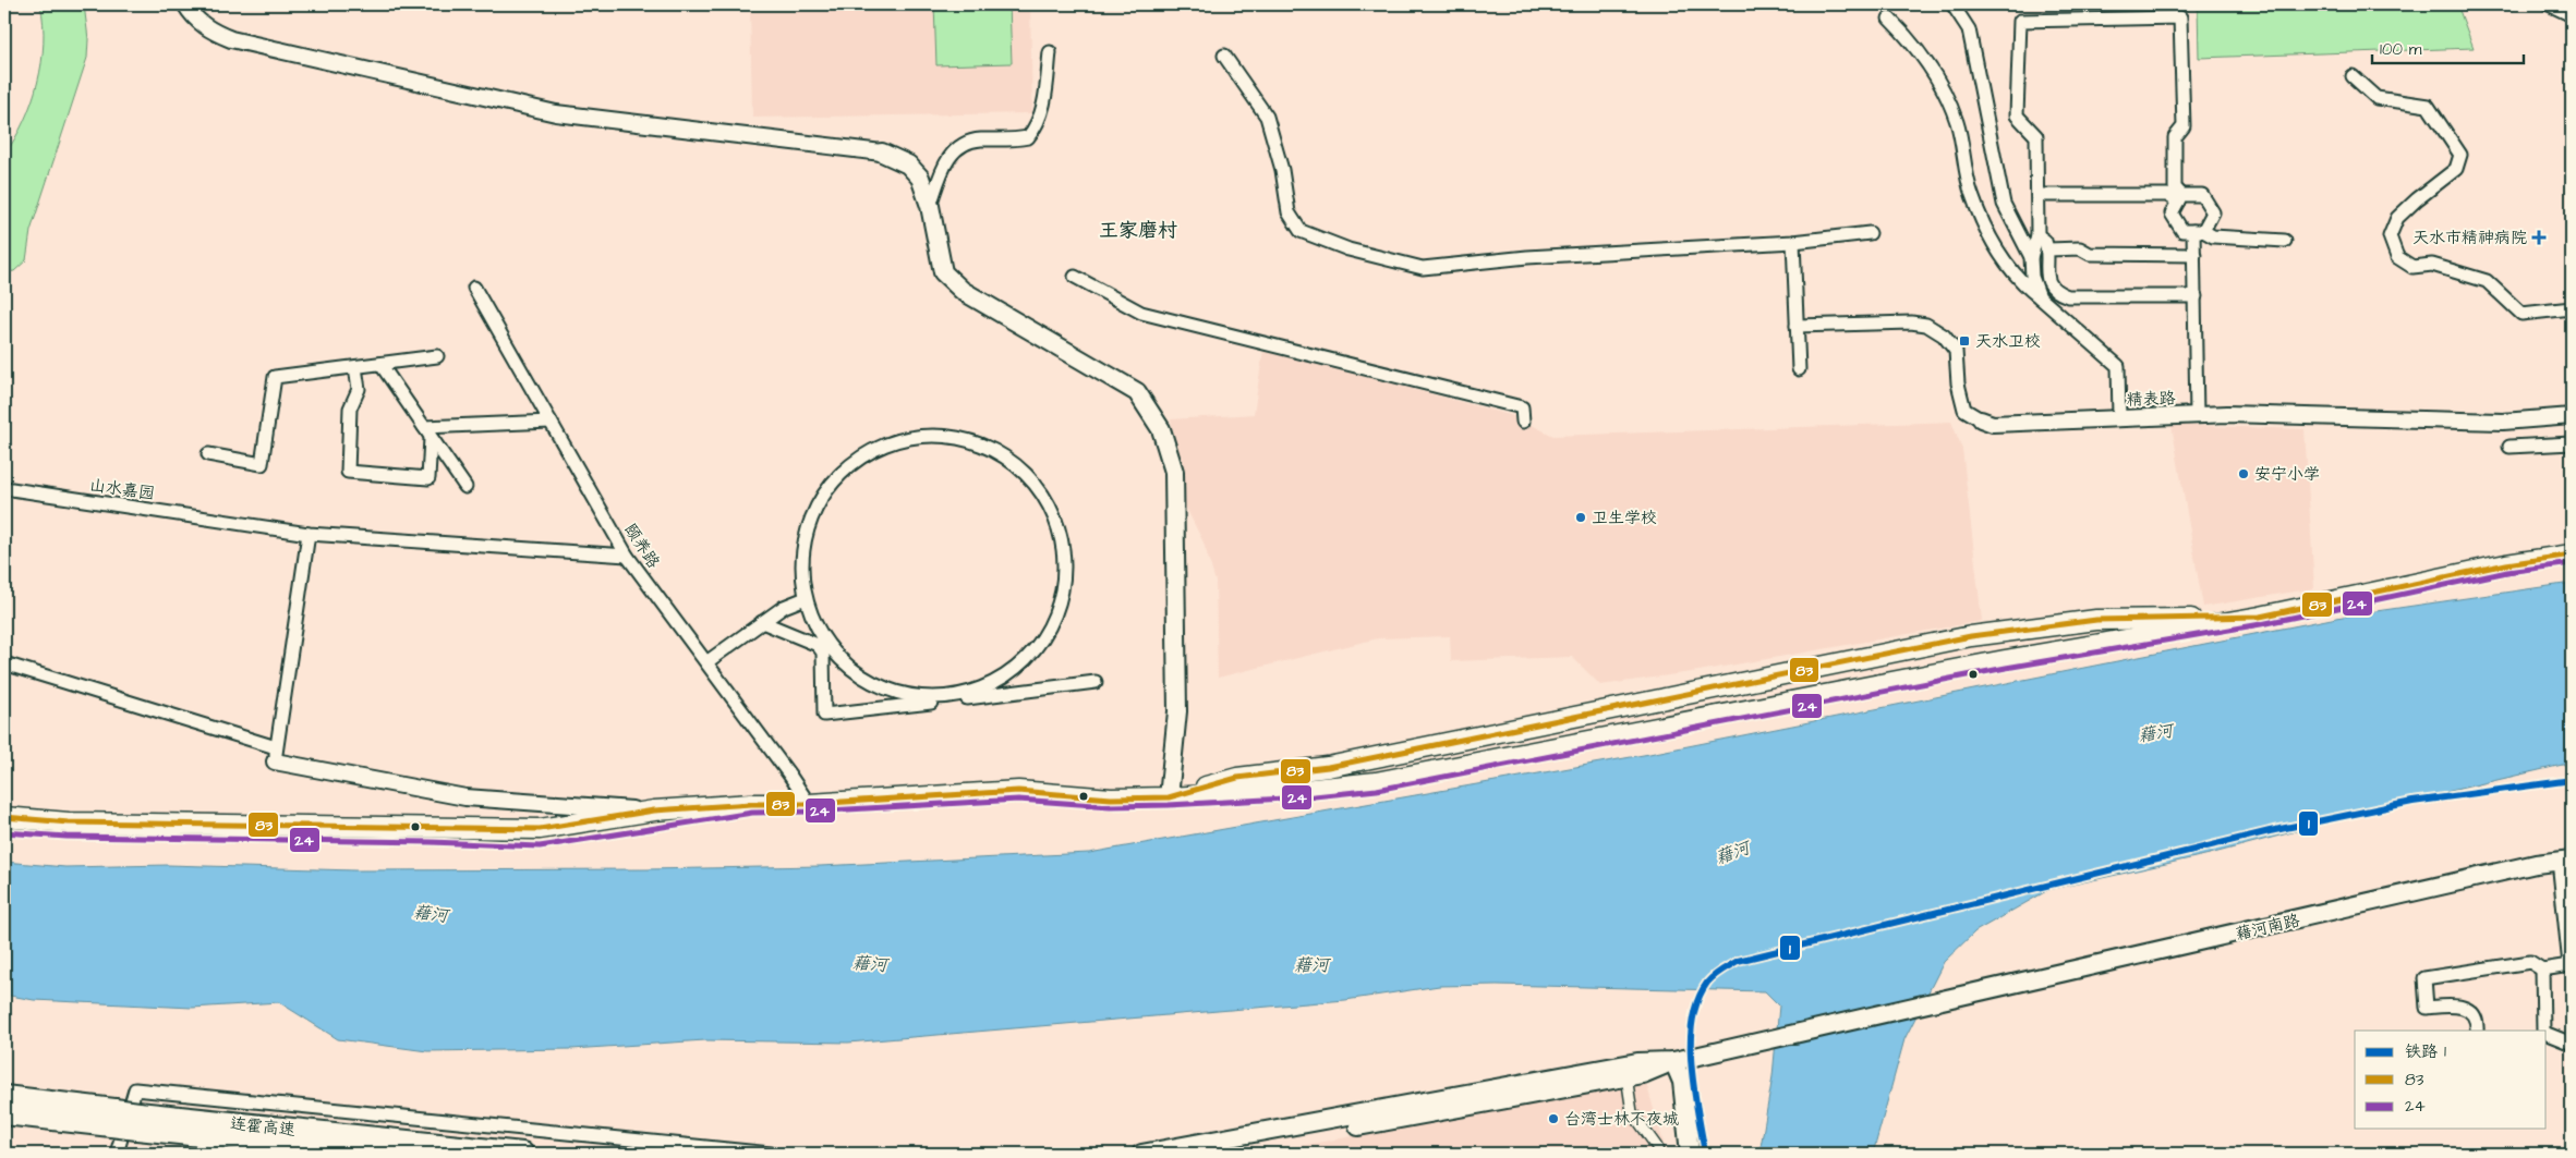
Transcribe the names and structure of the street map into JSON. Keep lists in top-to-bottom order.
{
  "streets": {
    "highway": ["连霍高速"],
    "main road": ["藉河南路"],
    "street": ["精表路", "山水嘉园", "颐养路"]
  },
  "crossings": [
    ["山水嘉园", "颐养路"]
  ],
  "districts": ["王家磨村"],
  "water": ["藉河"],
  "places": {
    "health": ["天水市精神病院"],
    "transit": ["天水卫校"],
    "other": ["安宁小学", "卫生学校", "台湾士林不夜城"]
  },
  "lines": ["transit line 83", "transit line 24", "rail line 1"],
  "legend": ["铁路 1", "83", "24"],
  "scale_bar": "100 m"
}
